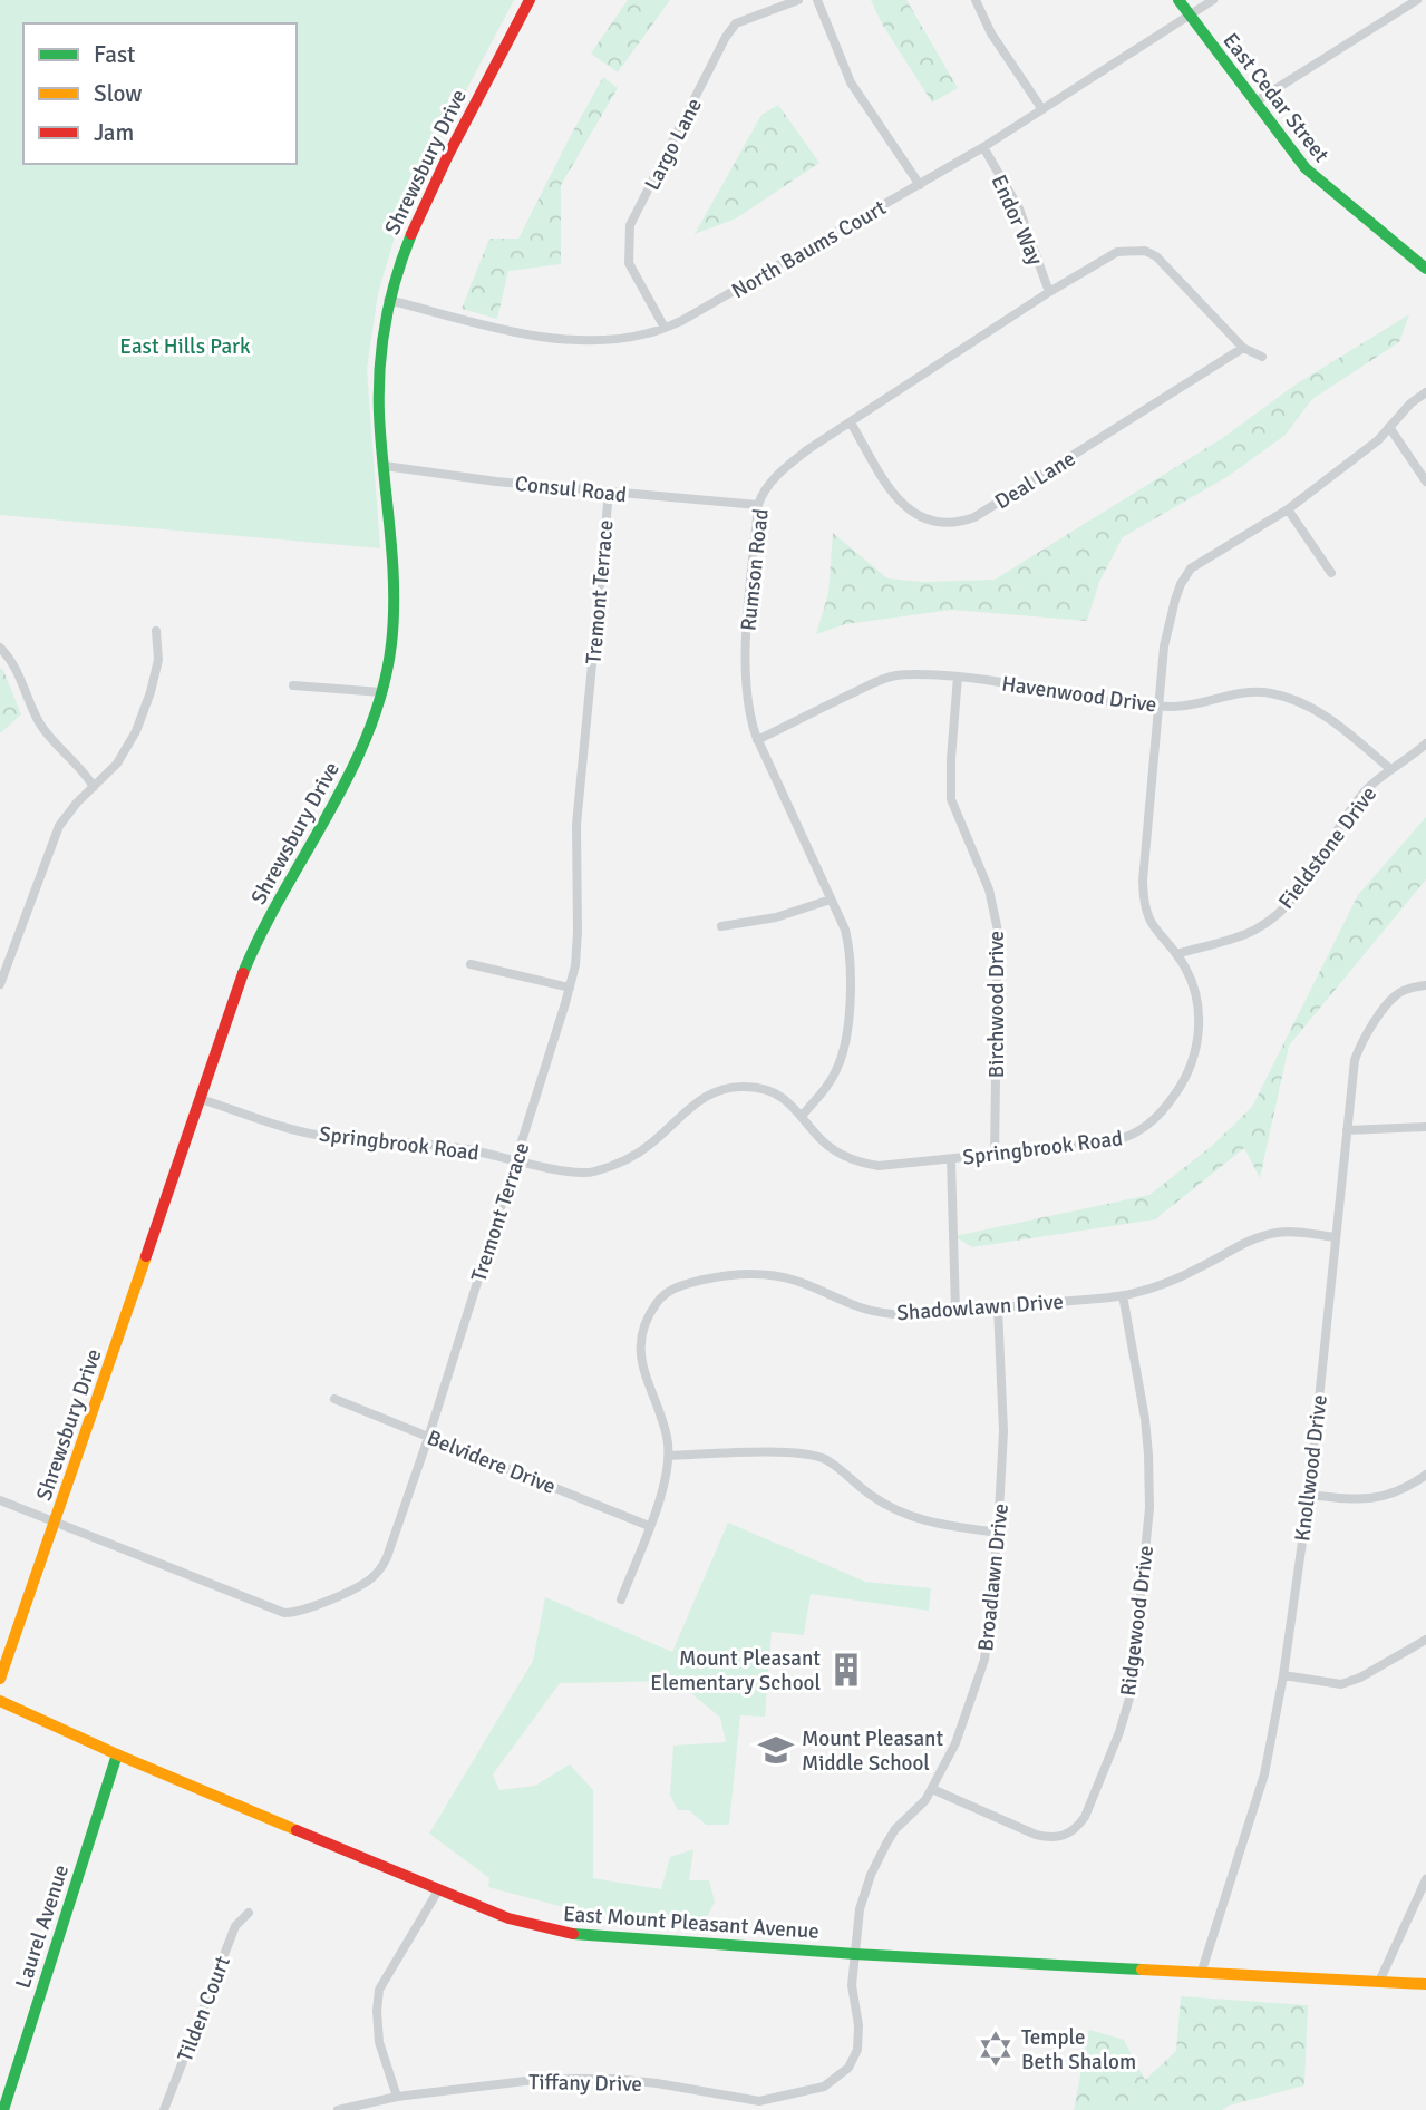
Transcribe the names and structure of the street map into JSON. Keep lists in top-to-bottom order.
{
  "streets": {
    "main road": [
      "East Cedar Street",
      "Shrewsbury Drive",
      "East Mount Pleasant Avenue",
      "Laurel Avenue"
    ],
    "street": [
      "Largo Lane",
      "Endor Way",
      "North Baums Court",
      "Deal Lane",
      "Consul Road",
      "Rumson Road",
      "Tremont Terrace",
      "Havenwood Drive",
      "Fieldstone Drive",
      "Birchwood Drive",
      "Springbrook Road",
      "Shadowlawn Drive",
      "Belvidere Drive",
      "Knollwood Drive",
      "Broadlawn Drive",
      "Ridgewood Drive",
      "Tilden Court",
      "Tiffany Drive"
    ]
  },
  "crossings": [
    ["East Cedar Street", "North Baums Court"],
    ["Largo Lane", "North Baums Court"],
    ["Shrewsbury Drive", "North Baums Court"],
    ["Shrewsbury Drive", "Consul Road"],
    ["Shrewsbury Drive", "Tremont Terrace"],
    ["Shrewsbury Drive", "Springbrook Road"],
    ["Endor Way", "North Baums Court"],
    ["Endor Way", "Rumson Road"],
    ["Deal Lane", "Rumson Road"],
    ["Consul Road", "Rumson Road"],
    ["Consul Road", "Tremont Terrace"],
    ["Rumson Road", "Havenwood Drive"],
    ["Rumson Road", "Springbrook Road"],
    ["Tremont Terrace", "Springbrook Road"],
    ["Tremont Terrace", "Belvidere Drive"],
    ["Havenwood Drive", "Fieldstone Drive"],
    ["Havenwood Drive", "Birchwood Drive"],
    ["Havenwood Drive", "Springbrook Road"],
    ["Fieldstone Drive", "Springbrook Road"],
    ["Birchwood Drive", "Springbrook Road"],
    ["Shadowlawn Drive", "Belvidere Drive"],
    ["Shadowlawn Drive", "Knollwood Drive"],
    ["Shadowlawn Drive", "Broadlawn Drive"],
    ["Shadowlawn Drive", "Ridgewood Drive"],
    ["Knollwood Drive", "East Mount Pleasant Avenue"],
    ["Broadlawn Drive", "Ridgewood Drive"],
    ["Broadlawn Drive", "East Mount Pleasant Avenue"],
    ["Broadlawn Drive", "Tiffany Drive"],
    ["East Mount Pleasant Avenue", "Laurel Avenue"],
    ["East Mount Pleasant Avenue", "Tiffany Drive"]
  ],
  "parks": ["East Hills Park"],
  "places": {
    "building": ["Mount Pleasant Elementary School"],
    "school or university": ["Mount Pleasant Middle School"],
    "synagogue": ["Temple Beth Shalom"]
  },
  "legend": ["Fast", "Slow", "Jam"]
}
